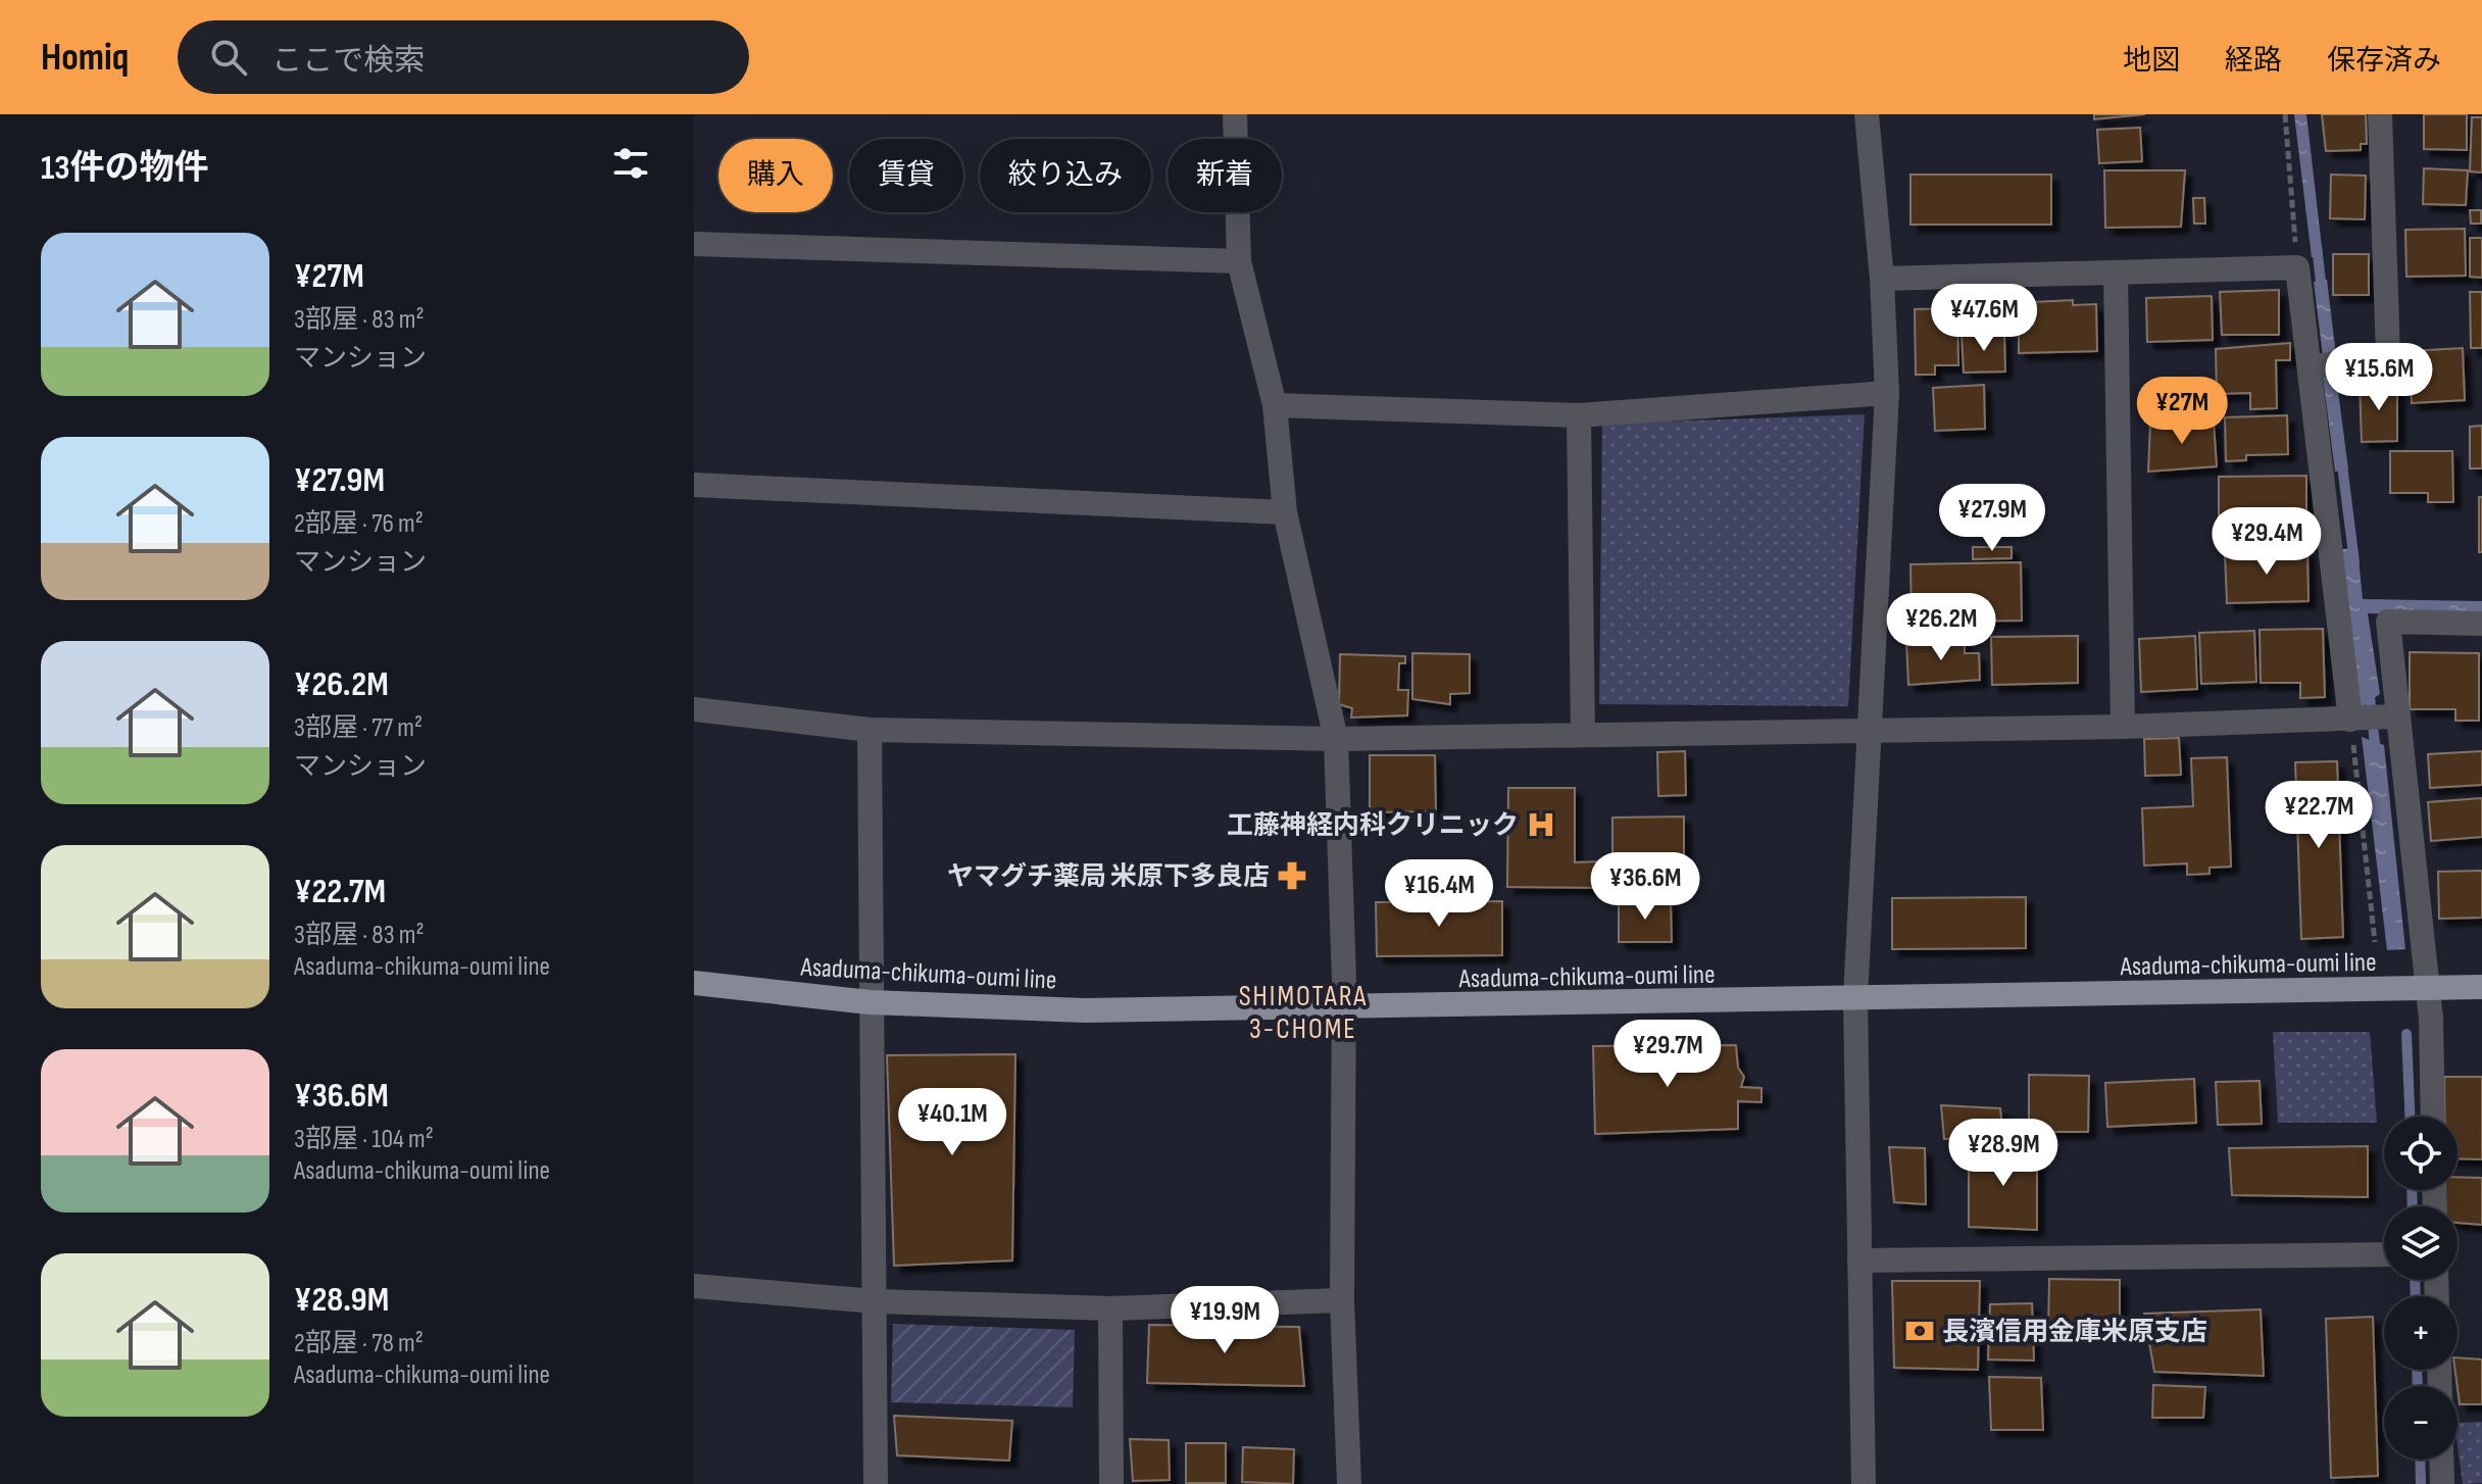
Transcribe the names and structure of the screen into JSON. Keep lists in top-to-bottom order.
{
  "streets": {
    "main road": ["Asaduma-chikuma-oumi line"]
  },
  "districts": ["SHIMOTARA 3-CHOME"],
  "places": {
    "hospital": ["工藤神経内科クリニック"],
    "pharmacy": ["ヤマグチ薬局 米原下多良店"],
    "bank": ["長濱信用金庫米原支店"]
  },
  "page": {
    "header": "Homiq",
    "search": "ここで検索",
    "nav": ["地図", "経路", "保存済み"],
    "heading": "13件の物件",
    "chip": [
      "購入",
      "賃貸",
      "絞り込み",
      "新着"
    ],
    "list": [
      {
        "name": "¥27M",
        "note": "3部屋 · 83 m² · マンション"
      },
      {
        "name": "¥27.9M",
        "note": "2部屋 · 76 m² · マンション"
      },
      {
        "name": "¥26.2M",
        "note": "3部屋 · 77 m² · マンション"
      },
      {
        "name": "¥22.7M",
        "note": "3部屋 · 83 m² · Asaduma-chikuma-oumi line"
      },
      {
        "name": "¥36.6M",
        "note": "3部屋 · 104 m² · Asaduma-chikuma-oumi line"
      },
      {
        "name": "¥28.9M",
        "note": "2部屋 · 78 m² · Asaduma-chikuma-oumi line"
      }
    ],
    "price": [
      "¥47.6M",
      "¥15.6M",
      "¥27M",
      "¥27.9M",
      "¥29.4M",
      "¥26.2M",
      "¥22.7M",
      "¥36.6M",
      "¥16.4M",
      "¥29.7M",
      "¥40.1M",
      "¥28.9M",
      "¥19.9M"
    ],
    "map_buttons": ["+", "−"]
  }
}
